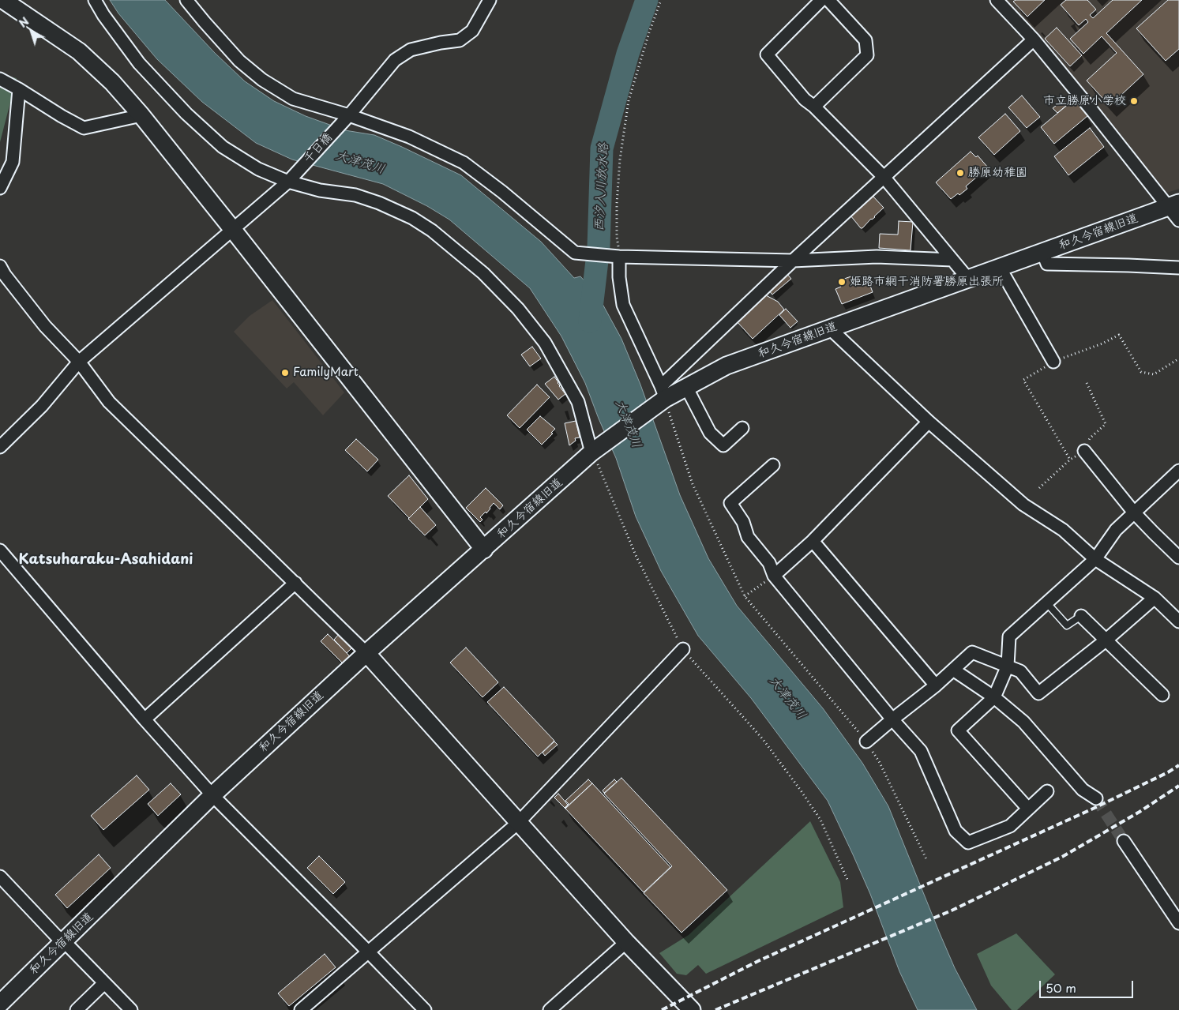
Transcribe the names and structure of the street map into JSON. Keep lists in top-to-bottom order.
{
  "streets": {
    "street": ["千日橋", "和久今宿線旧道"]
  },
  "districts": ["Katsuharaku-Asahidani"],
  "water": ["大津茂川", "西汐入川放水路"],
  "places": [
    "市立勝原小学校",
    "勝原幼稚園",
    "姫路市網干消防署勝原出張所",
    "FamilyMart"
  ],
  "scale_bar": "50 m",
  "north": "top left"
}
